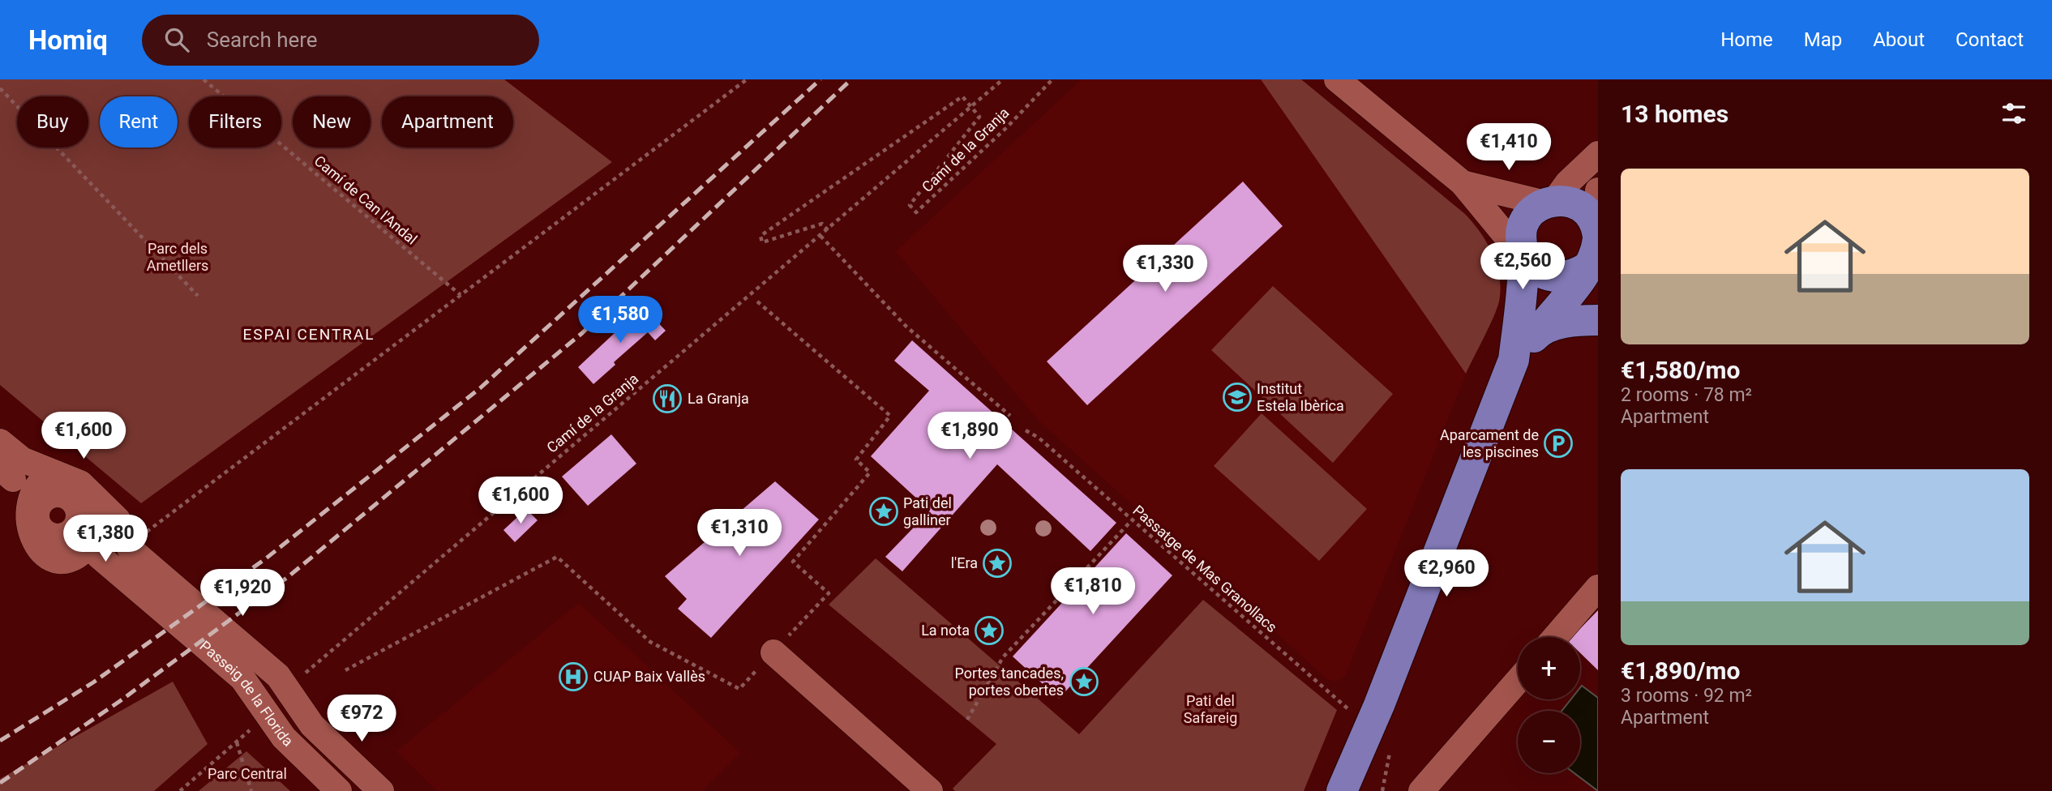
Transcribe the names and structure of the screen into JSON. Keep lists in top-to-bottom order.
{
  "streets": {
    "street": ["Passeig de la Florida"],
    "path": ["Camí de la Granja", "Camí de Can l'Andal", "Passatge de Mas Granollacs"]
  },
  "districts": ["ESPAI CENTRAL"],
  "parks": ["Parc dels Ametllers", "Pati del Safareig", "Parc Central"],
  "places": {
    "school or university": ["Institut Estela Ibèrica"],
    "restaurant": ["La Granja"],
    "parking": ["Aparcament de les piscines"],
    "place": [
      "Pati del galliner",
      "l'Era",
      "La nota",
      "Portes tancades, portes obertes"
    ],
    "hospital": ["CUAP Baix Vallès"]
  },
  "page": {
    "header": "Homiq",
    "search": "Search here",
    "nav": [
      "Home",
      "Map",
      "About",
      "Contact"
    ],
    "heading": "13 homes",
    "chip": [
      "Buy",
      "Rent",
      "Filters",
      "New",
      "Apartment"
    ],
    "price": [
      "€1,410",
      "€2,560",
      "€1,330",
      "€1,580",
      "€1,600",
      "€1,890",
      "€1,600",
      "€1,310",
      "€1,380",
      "€2,960",
      "€1,810",
      "€1,920",
      "€972"
    ],
    "list": [
      {
        "name": "€1,580/mo",
        "note": "2 rooms · 78 m² · Apartment"
      },
      {
        "name": "€1,890/mo",
        "note": "3 rooms · 92 m² · Apartment"
      }
    ],
    "map_buttons": ["+", "−"]
  }
}
